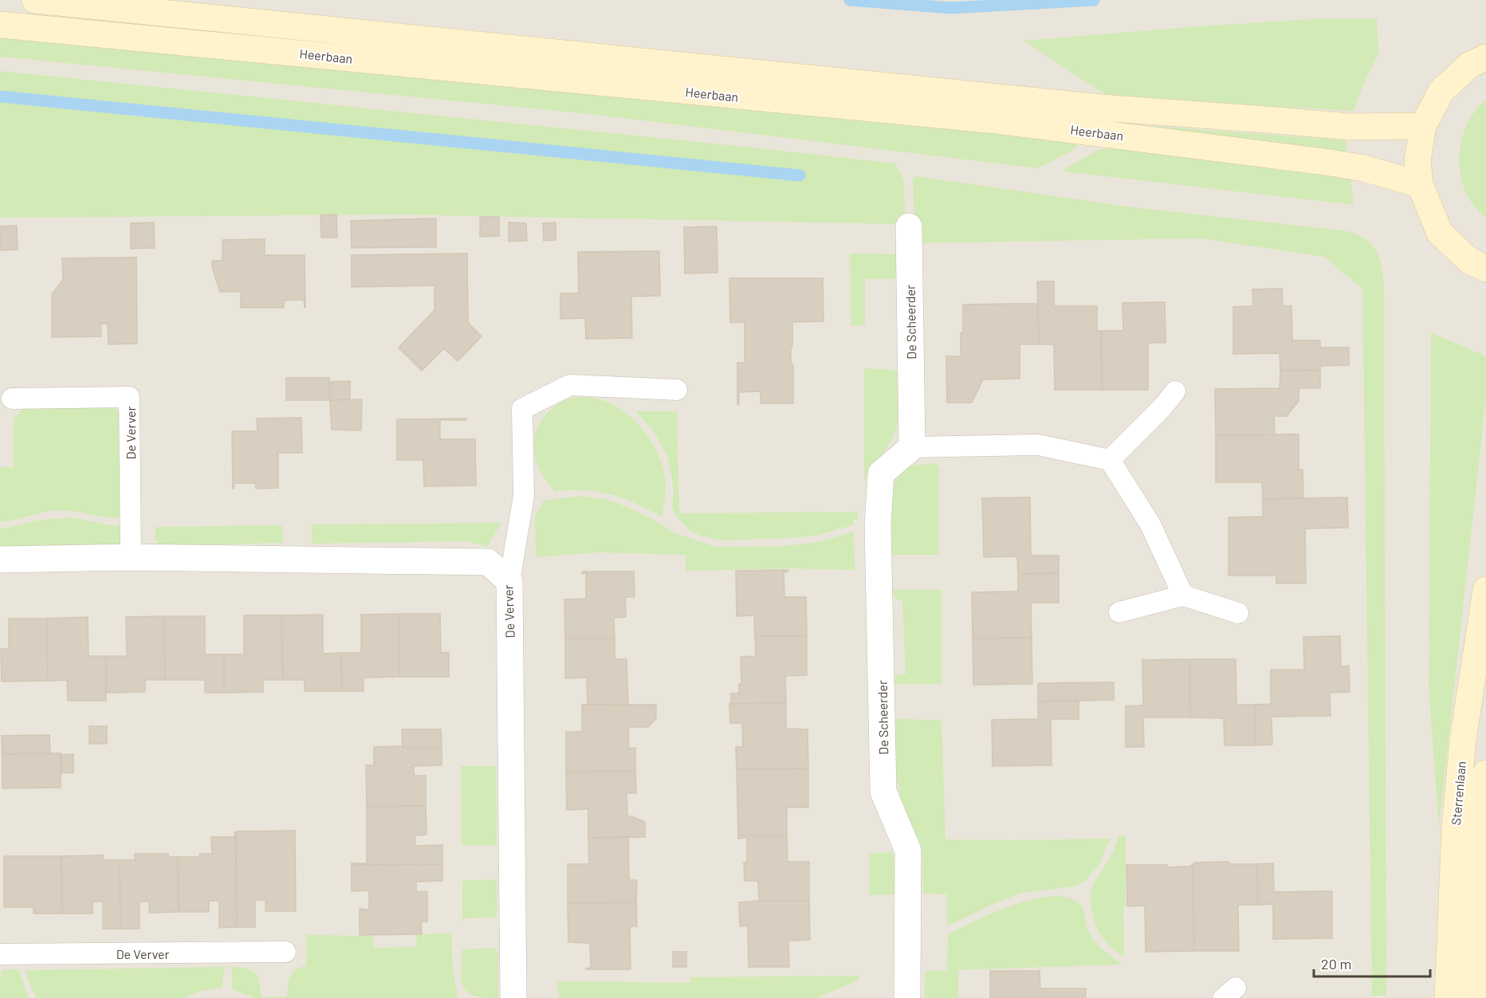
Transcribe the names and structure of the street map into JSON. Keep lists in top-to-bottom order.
{
  "streets": {
    "main road": ["Heerbaan", "Sterrenlaan"],
    "street": ["De Scheerder", "De Verver"]
  },
  "scale_bar": "20 m"
}
